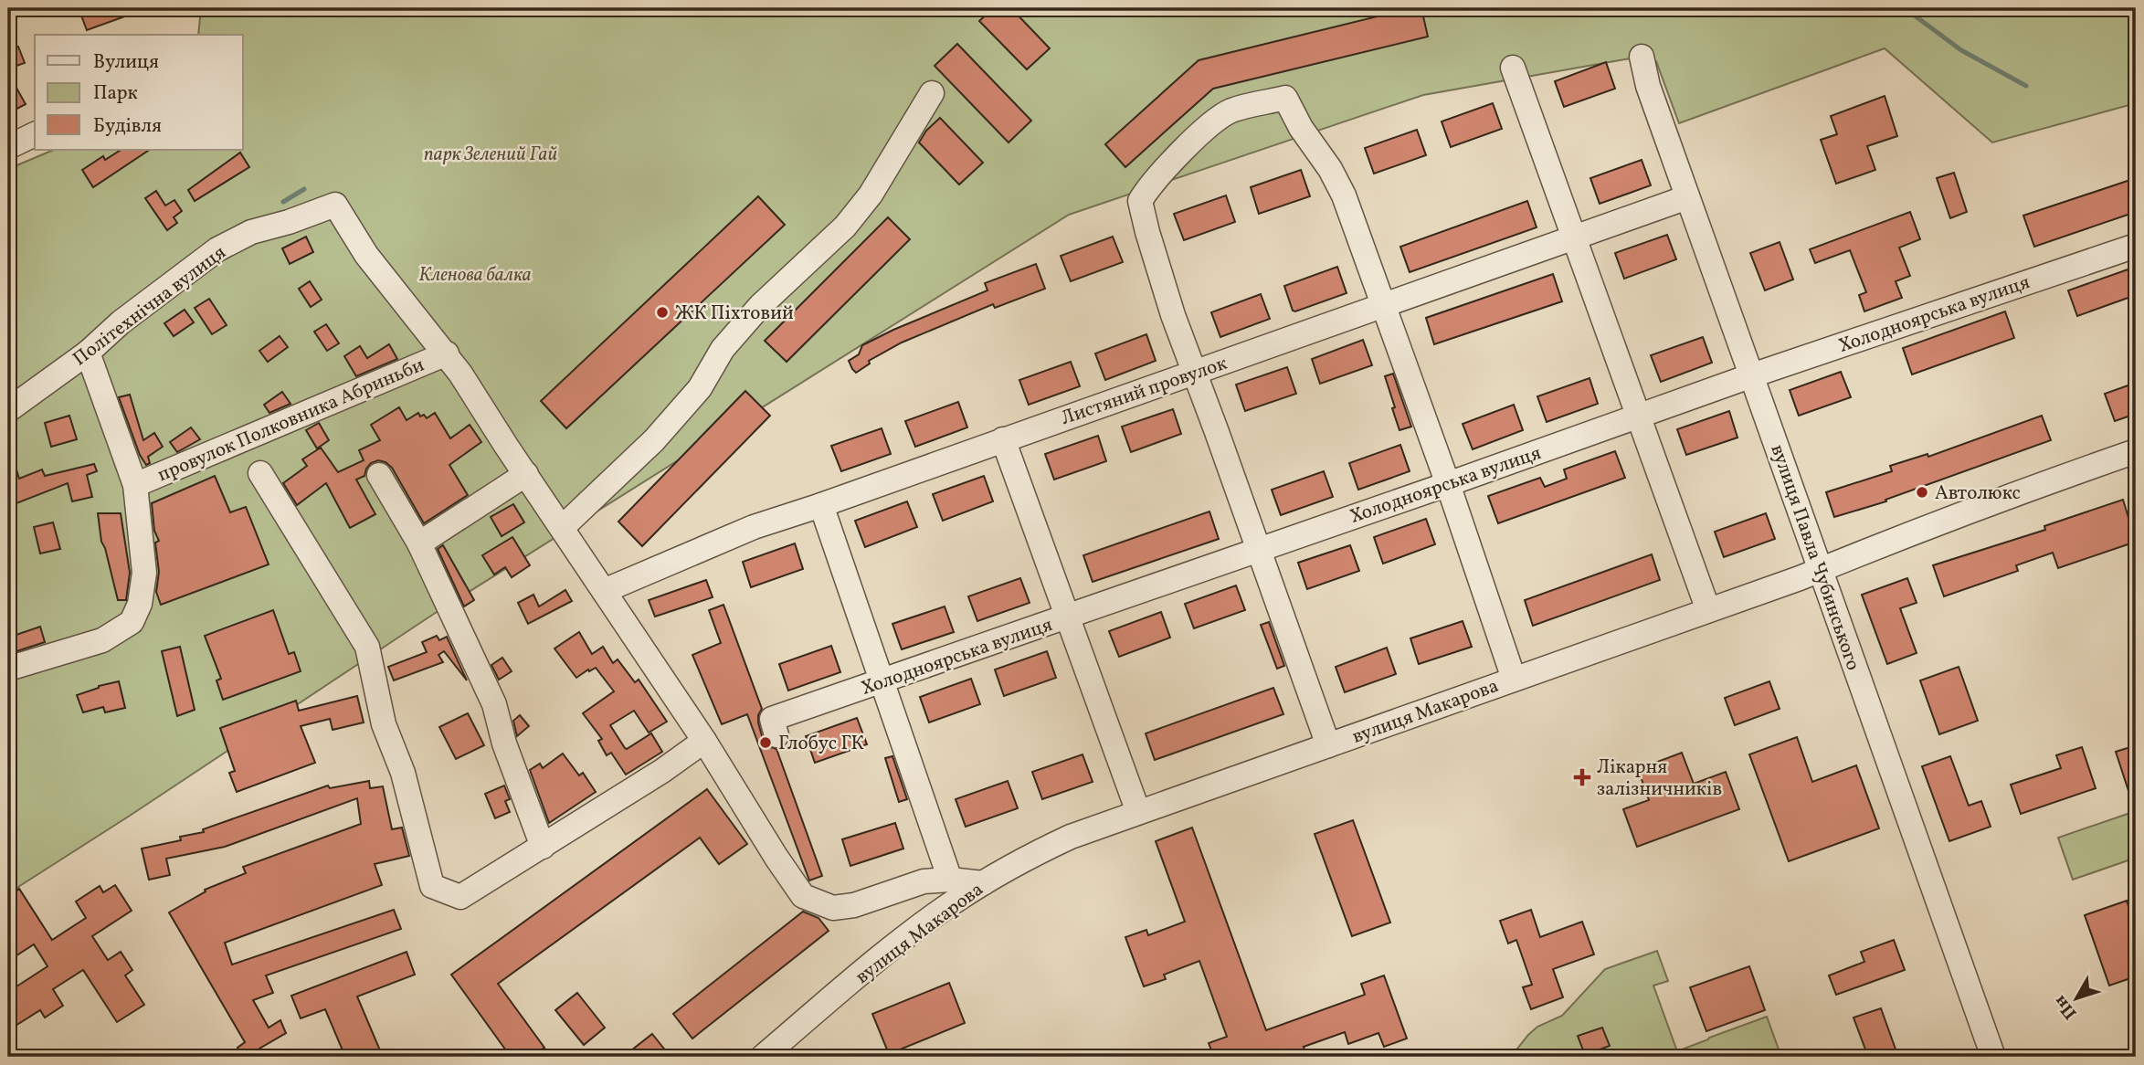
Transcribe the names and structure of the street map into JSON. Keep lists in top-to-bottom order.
{
  "streets": {
    "street": [
      "Політехнічна вулиця",
      "Холодноярська вулиця",
      "Листяний провулок",
      "провулок Полковника Абриньби",
      "вулиця Павла Чубинського",
      "вулиця Макарова"
    ]
  },
  "crossings": [
    ["Політехнічна вулиця", "провулок Полковника Абриньби"],
    ["Холодноярська вулиця", "вулиця Павла Чубинського"],
    ["Листяний провулок", "провулок Полковника Абриньби"],
    ["Листяний провулок", "вулиця Павла Чубинського"],
    ["провулок Полковника Абриньби", "вулиця Макарова"],
    ["вулиця Павла Чубинського", "вулиця Макарова"]
  ],
  "parks": ["парк Зелений Гай", "Кленова балка"],
  "places": {
    "other": ["ЖК Піхтовий", "Автолюкс", "Глобус ГК"],
    "health": ["Лікарня залізничників"]
  },
  "legend": ["Вулиця", "Парк", "Будівля"],
  "north": "bottom left"
}
